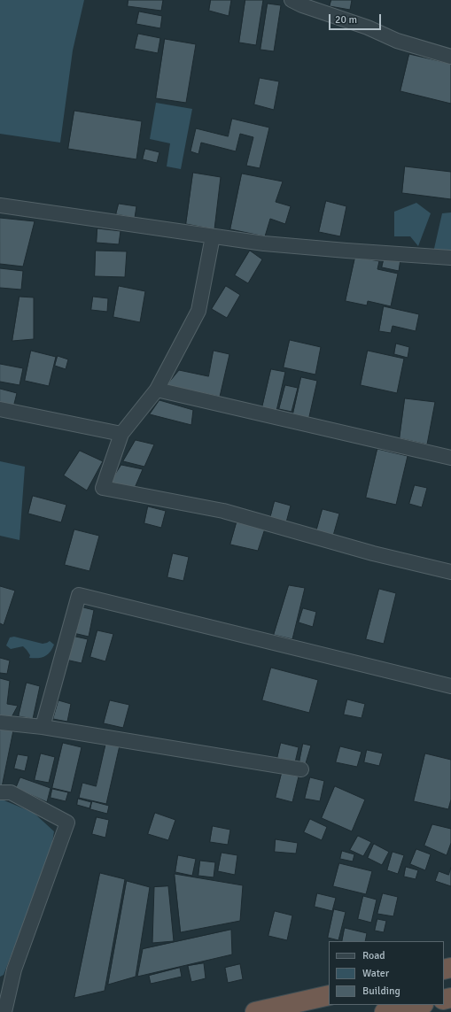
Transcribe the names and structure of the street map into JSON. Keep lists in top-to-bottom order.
{
  "legend": ["Road", "Water", "Building"],
  "scale_bar": "20 m"
}
